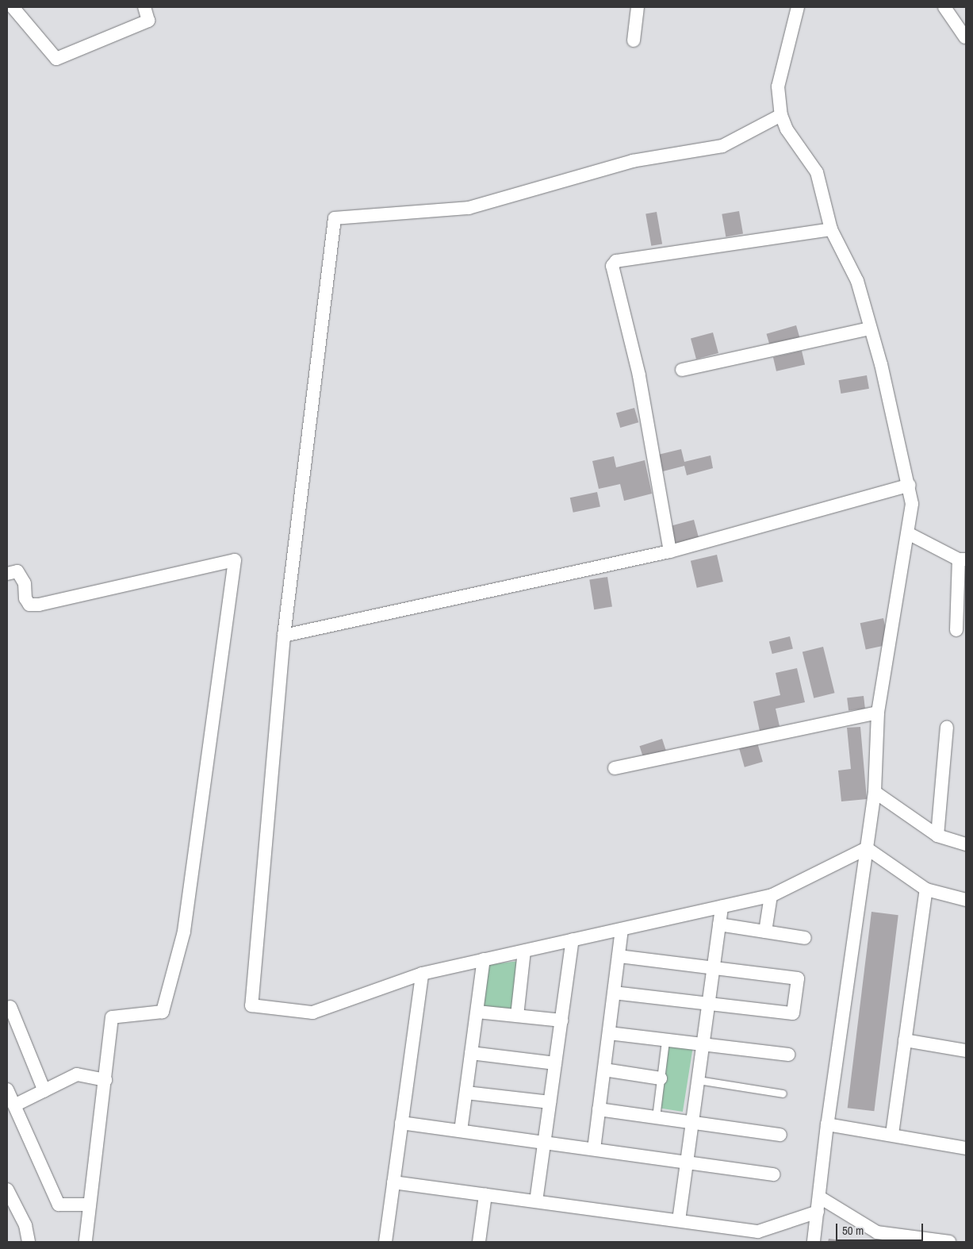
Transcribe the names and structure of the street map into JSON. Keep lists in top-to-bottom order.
{
  "scale_bar": "50 m"
}
